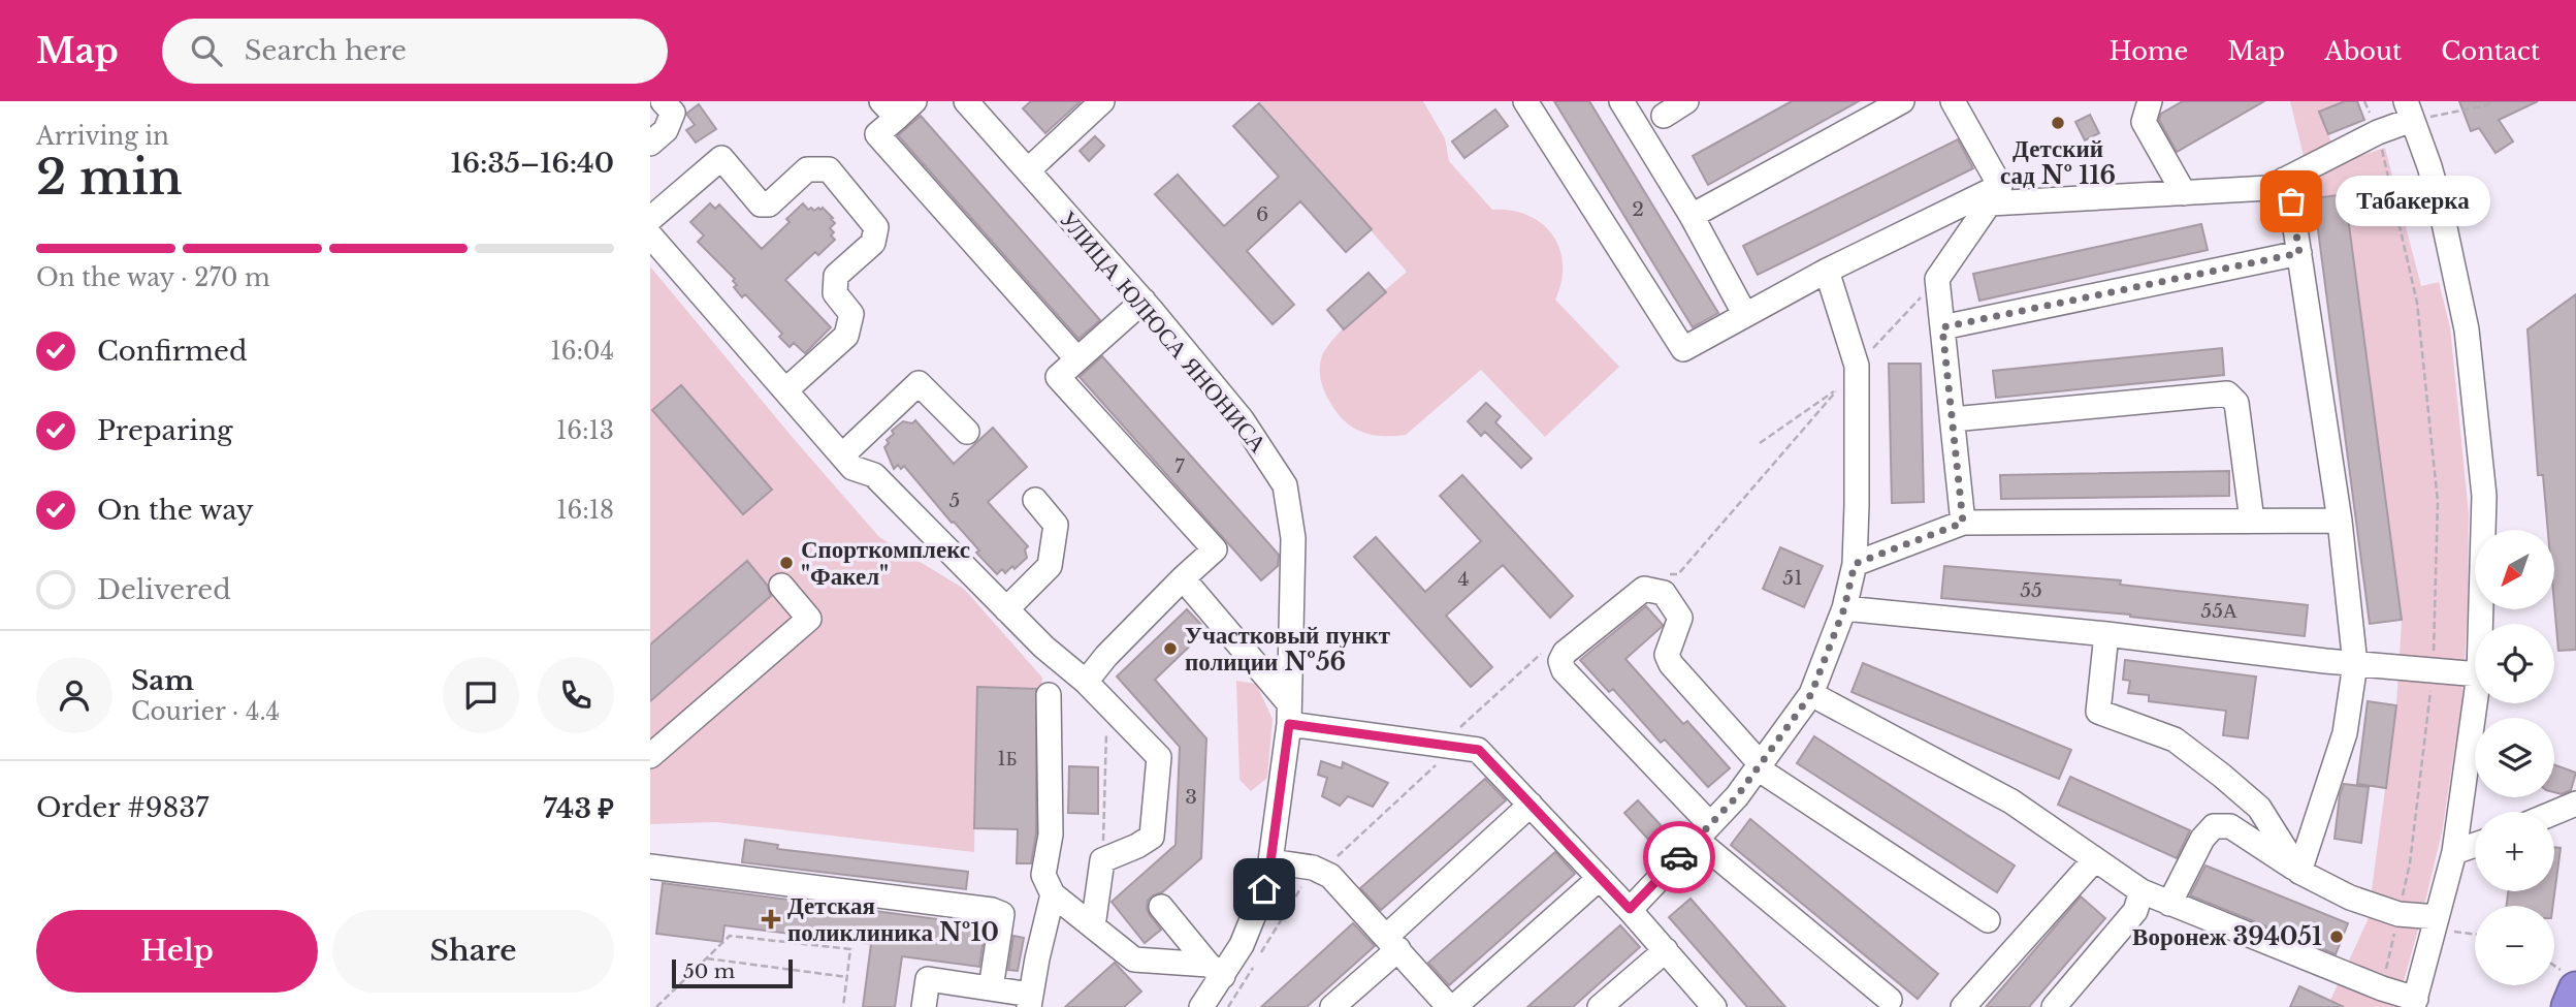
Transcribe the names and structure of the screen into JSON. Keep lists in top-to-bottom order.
{
  "streets": {
    "street": ["УЛИЦА ЮЛЮСА ЯНОНИСА"]
  },
  "places": {
    "other": [
      "Детский сад № 116",
      "Табакерка",
      "Спорткомплекс \"Факел\"",
      "Участковый пункт полиции №56",
      "Воронеж 394051"
    ],
    "health": ["Детская поликлиника №10"]
  },
  "house_numbers": [
    "2",
    "6",
    "7",
    "5",
    "51",
    "4",
    "55",
    "55А",
    "1Б",
    "3"
  ],
  "scale_bar": "50 m",
  "north": "bottom left",
  "page": {
    "header": "Map",
    "search": "Search here",
    "nav": [
      "Home",
      "Map",
      "About",
      "Contact"
    ],
    "heading": ["2 min", "Arriving in", "16:35–16:40"],
    "panel": [
      "Sam",
      "Courier · 4.4",
      "Order #9837",
      "743 ₽"
    ],
    "bubble": "Табакерка",
    "bar": "On the way · 270 m",
    "list": [
      ["Confirmed", "16:04"],
      ["Preparing", "16:13"],
      ["On the way", "16:18"],
      "Delivered"
    ],
    "map_buttons": ["+", "−"],
    "buttons": ["Help", "Share"],
    "scale": "50 m"
  }
}
